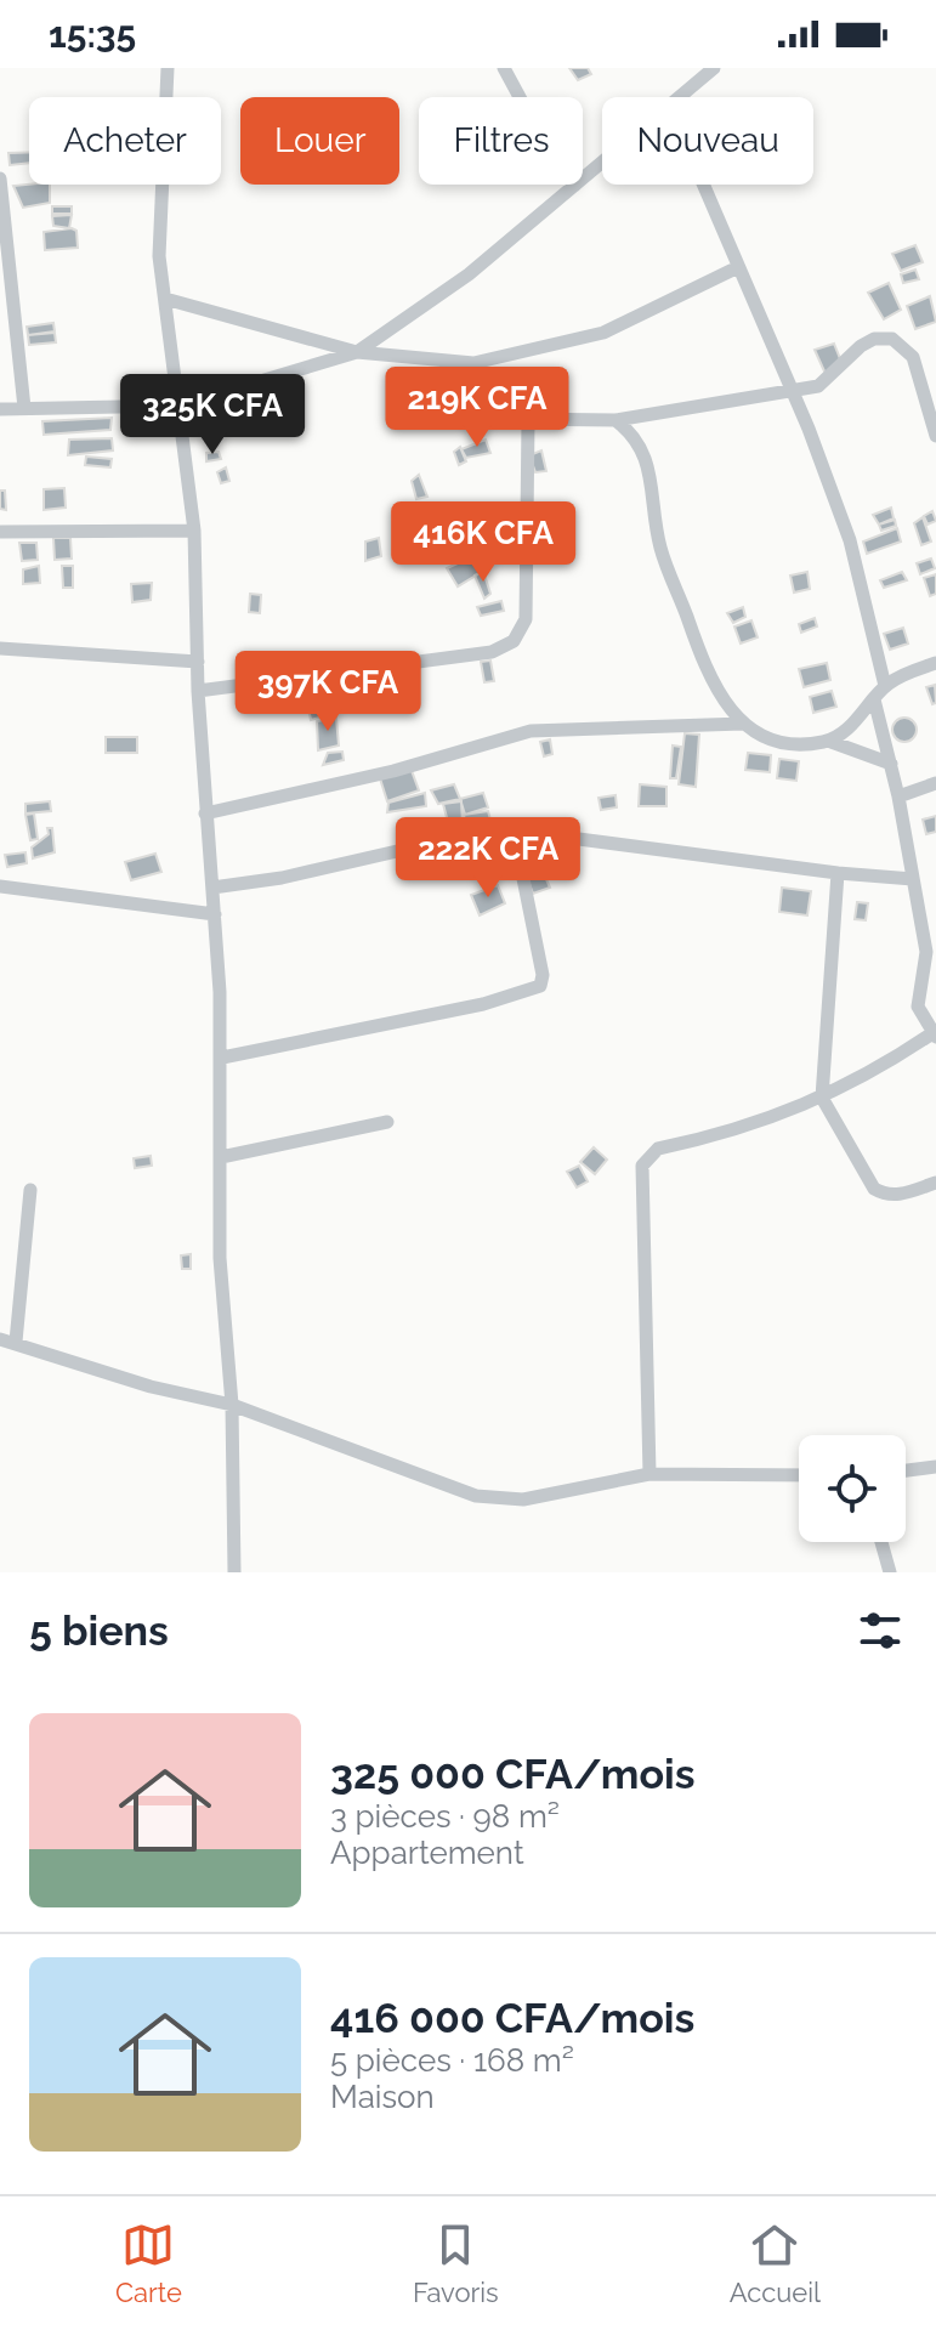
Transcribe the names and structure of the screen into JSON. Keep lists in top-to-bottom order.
{
  "page": {
    "status": "15:35",
    "chip": [
      "Acheter",
      "Louer",
      "Filtres",
      "Nouveau"
    ],
    "price": [
      "219K CFA",
      "325K CFA",
      "416K CFA",
      "397K CFA",
      "222K CFA"
    ],
    "heading": "5 biens",
    "list": [
      {
        "name": "325 000 CFA/mois",
        "note": "3 pièces · 98 m² · Appartement"
      },
      {
        "name": "416 000 CFA/mois",
        "note": "5 pièces · 168 m² · Maison"
      }
    ],
    "tabs": ["Carte", "Favoris", "Accueil"]
  }
}
